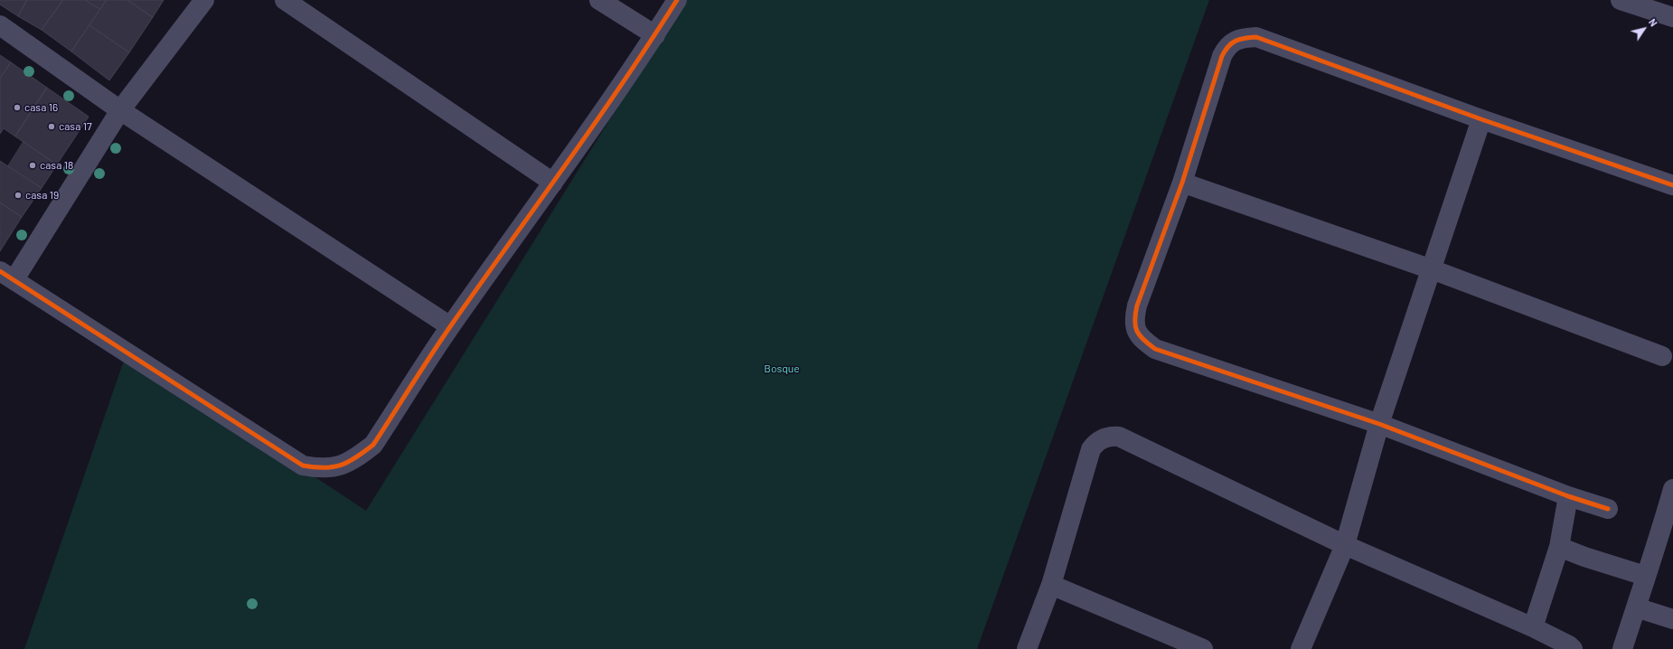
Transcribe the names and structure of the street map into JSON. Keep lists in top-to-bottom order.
{
  "parks": ["Bosque"],
  "places": [
    "casa 16",
    "casa 17",
    "casa 18",
    "casa 19"
  ],
  "north": "top right"
}
